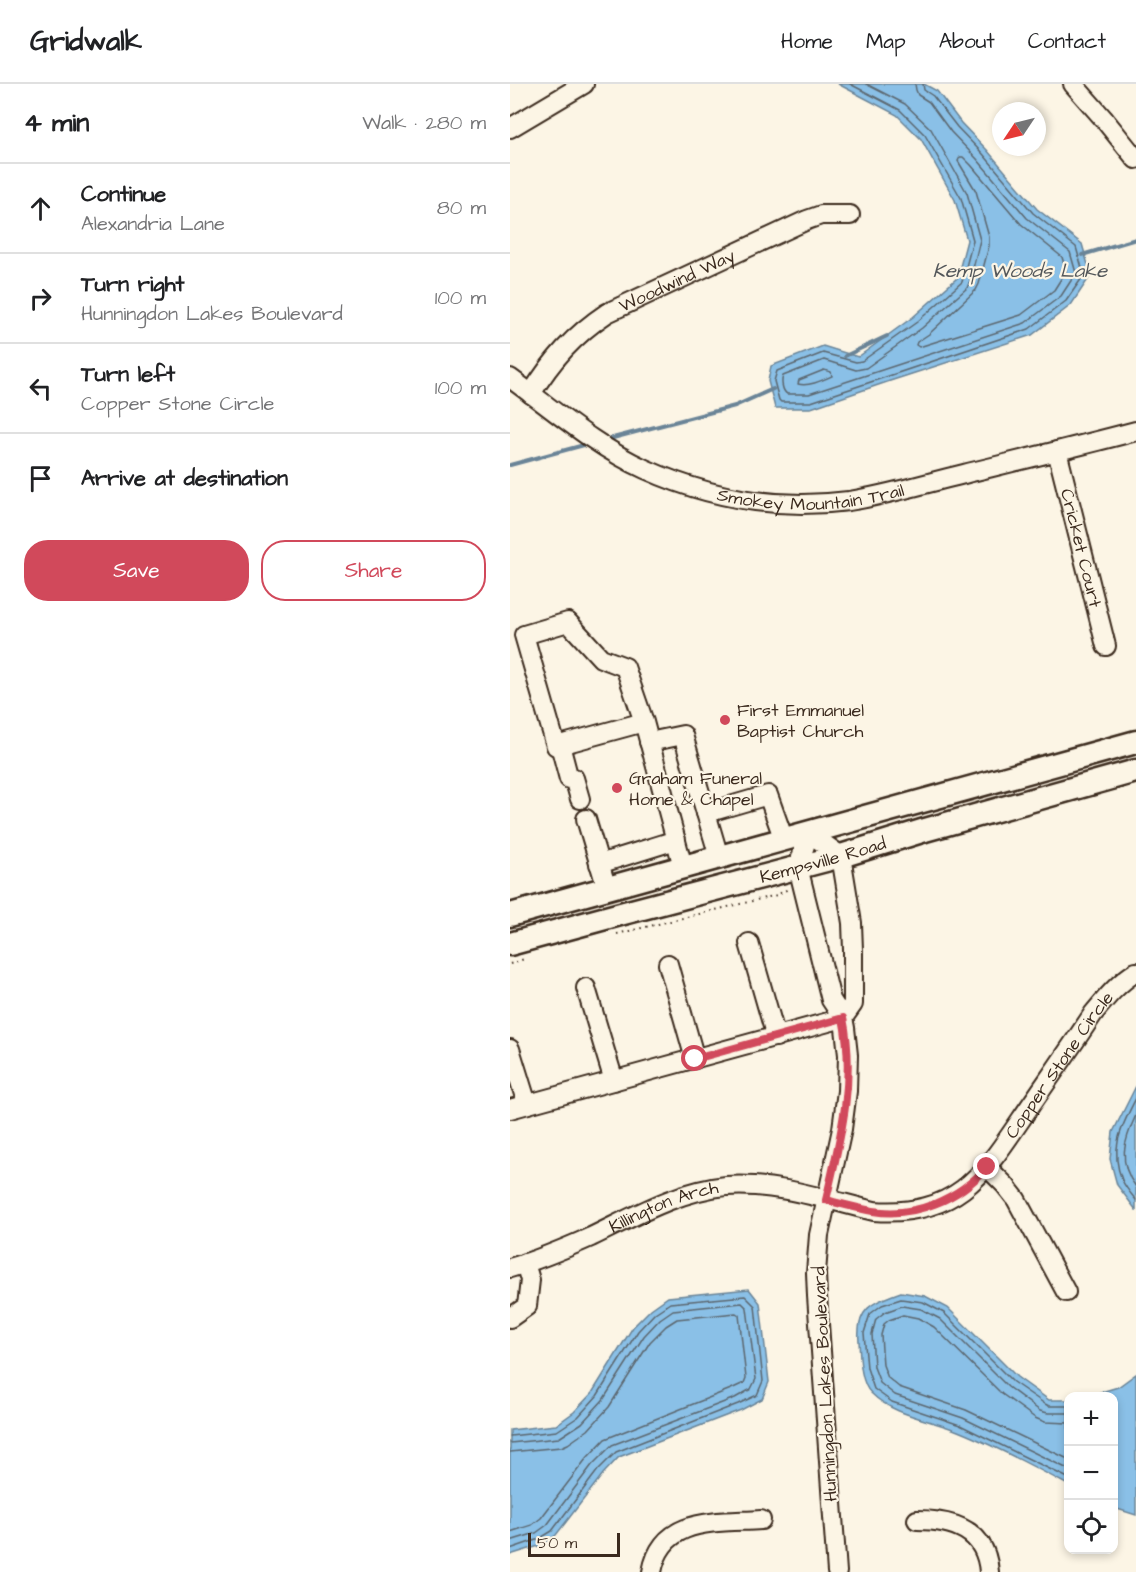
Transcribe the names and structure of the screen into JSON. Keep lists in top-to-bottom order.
{
  "streets": {
    "main road": ["Kempsville Road"],
    "street": [
      "Woodwind Way",
      "Smokey Mountain Trail",
      "Cricket Court",
      "Copper Stone Circle",
      "Killington Arch",
      "Hunningdon Lakes Boulevard"
    ]
  },
  "crossings": [
    ["Woodwind Way", "Smokey Mountain Trail"],
    ["Smokey Mountain Trail", "Cricket Court"],
    ["Kempsville Road", "Hunningdon Lakes Boulevard"],
    ["Copper Stone Circle", "Killington Arch"],
    ["Copper Stone Circle", "Hunningdon Lakes Boulevard"],
    ["Killington Arch", "Hunningdon Lakes Boulevard"]
  ],
  "water": ["Kemp Woods Lake"],
  "places": ["First Emmanuel Baptist Church", "Graham Funeral Home & Chapel"],
  "scale_bar": "50 m",
  "north": "bottom left",
  "page": {
    "header": "Gridwalk",
    "nav": [
      "Home",
      "Map",
      "About",
      "Contact"
    ],
    "heading": ["4 min", "Walk · 280 m"],
    "list": [
      ["Continue", "Alexandria Lane", "80 m"],
      ["Turn right", "Hunningdon Lakes Boulevard", "100 m"],
      ["Turn left", "Copper Stone Circle", "100 m"],
      "Arrive at destination"
    ],
    "buttons": ["Save", "Share"],
    "map_buttons": ["+", "−"],
    "scale": "50 m"
  }
}
